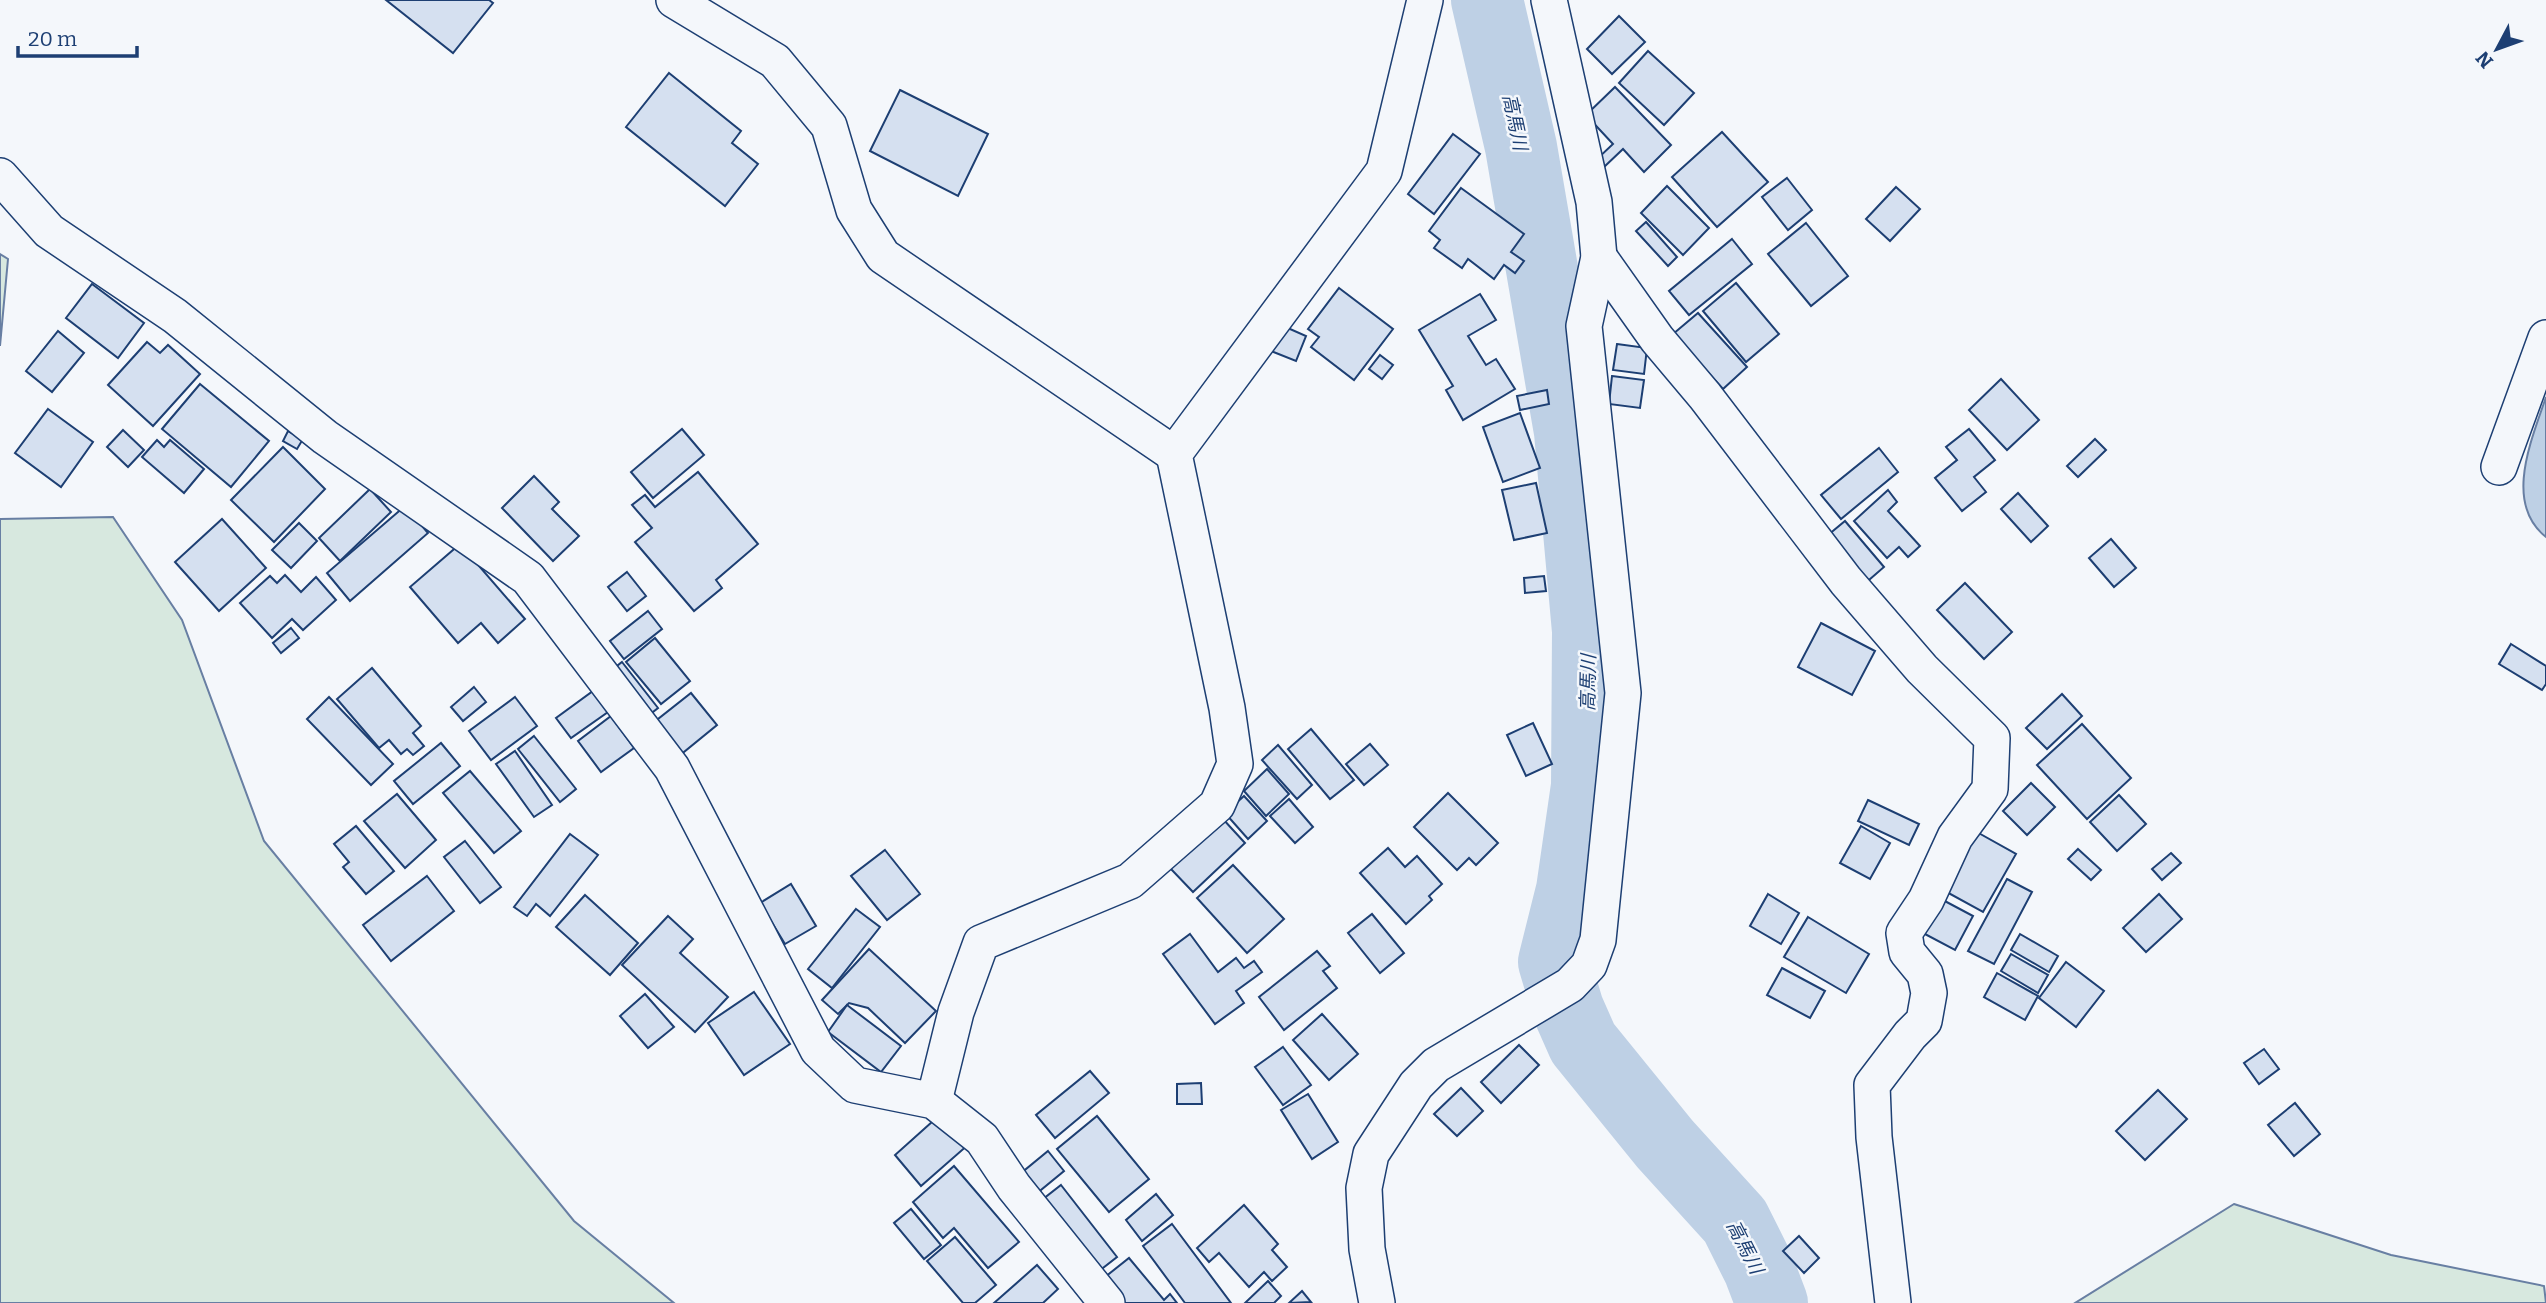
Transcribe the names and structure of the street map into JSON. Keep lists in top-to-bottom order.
{
  "water": ["高馬川"],
  "scale_bar": "20 m",
  "north": "bottom left"
}
